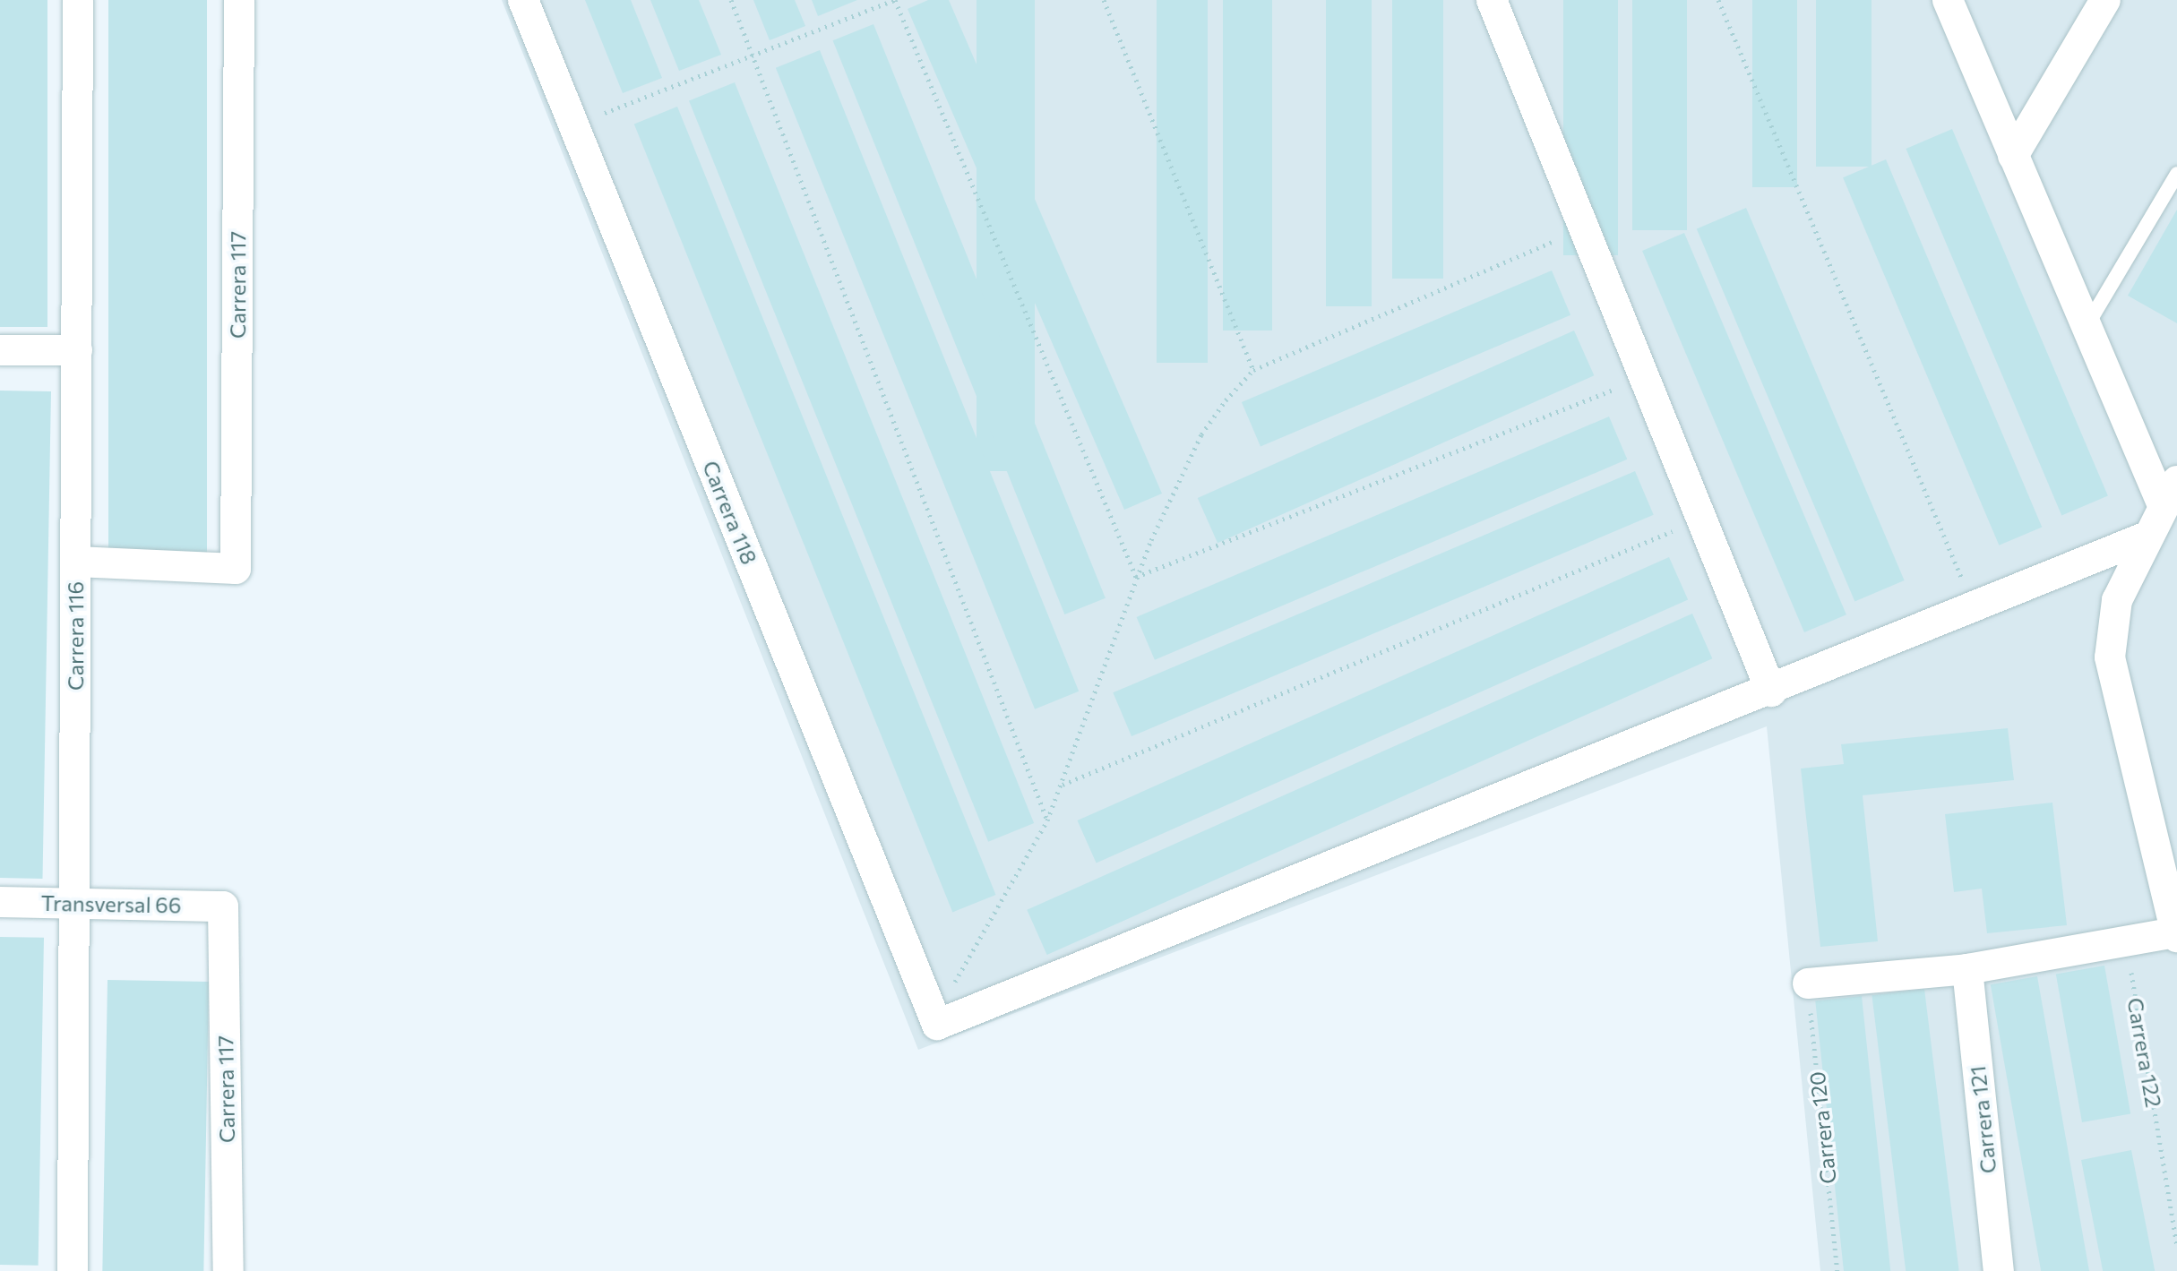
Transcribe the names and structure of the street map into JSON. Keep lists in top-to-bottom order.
{
  "streets": {
    "street": [
      "Carrera 117",
      "Carrera 118",
      "Carrera 116",
      "Transversal 66",
      "Carrera 121"
    ],
    "path": ["Carrera 122", "Carrera 120"]
  },
  "crossings": [
    ["Carrera 117", "Carrera 116"],
    ["Carrera 117", "Transversal 66"],
    ["Carrera 116", "Transversal 66"]
  ]
}
